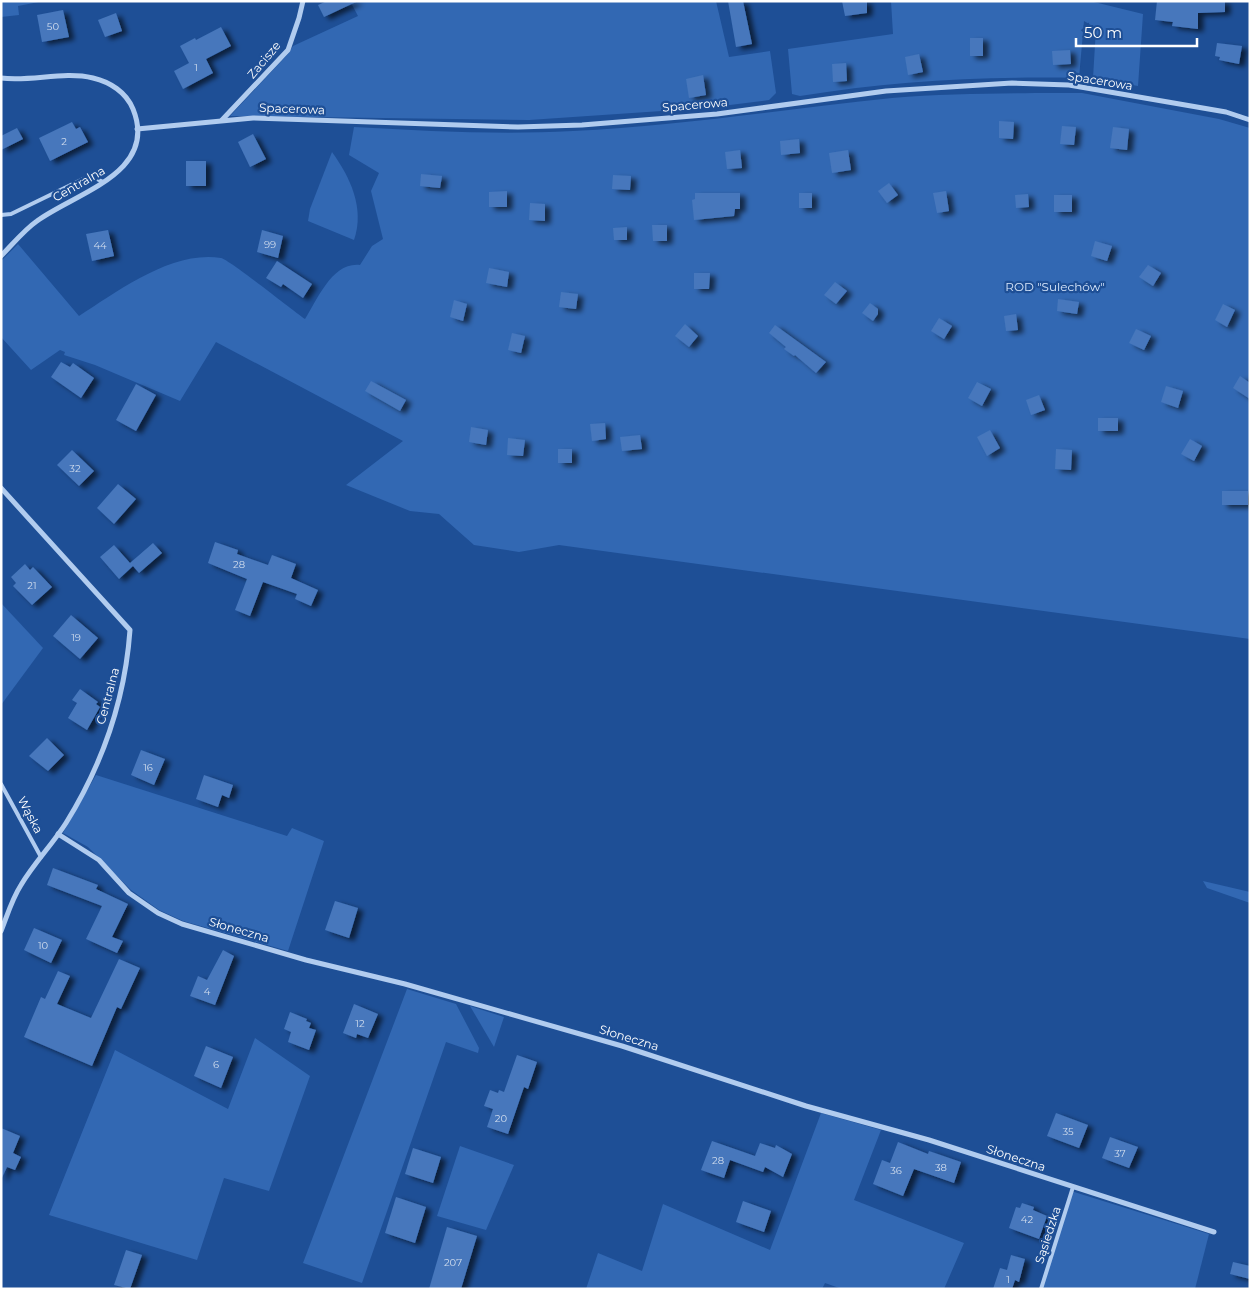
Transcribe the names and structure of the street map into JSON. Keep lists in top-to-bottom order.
{
  "streets": {
    "street": [
      "Zacisze",
      "Spacerowa",
      "Centralna",
      "Słoneczna"
    ],
    "lane": ["Wąska", "Sąsiedzka"]
  },
  "crossings": [
    ["Zacisze", "Spacerowa"],
    ["Spacerowa", "Centralna"],
    ["Centralna", "Wąska"],
    ["Centralna", "Słoneczna"],
    ["Słoneczna", "Sąsiedzka"]
  ],
  "parks": ["ROD \"Sulechów\""],
  "house_numbers": [
    "50",
    "1",
    "2",
    "99",
    "44",
    "32",
    "28",
    "21",
    "19",
    "16",
    "10",
    "4",
    "12",
    "6",
    "20",
    "35",
    "37",
    "28",
    "38",
    "36",
    "42",
    "207",
    "1"
  ],
  "scale_bar": "50 m"
}
